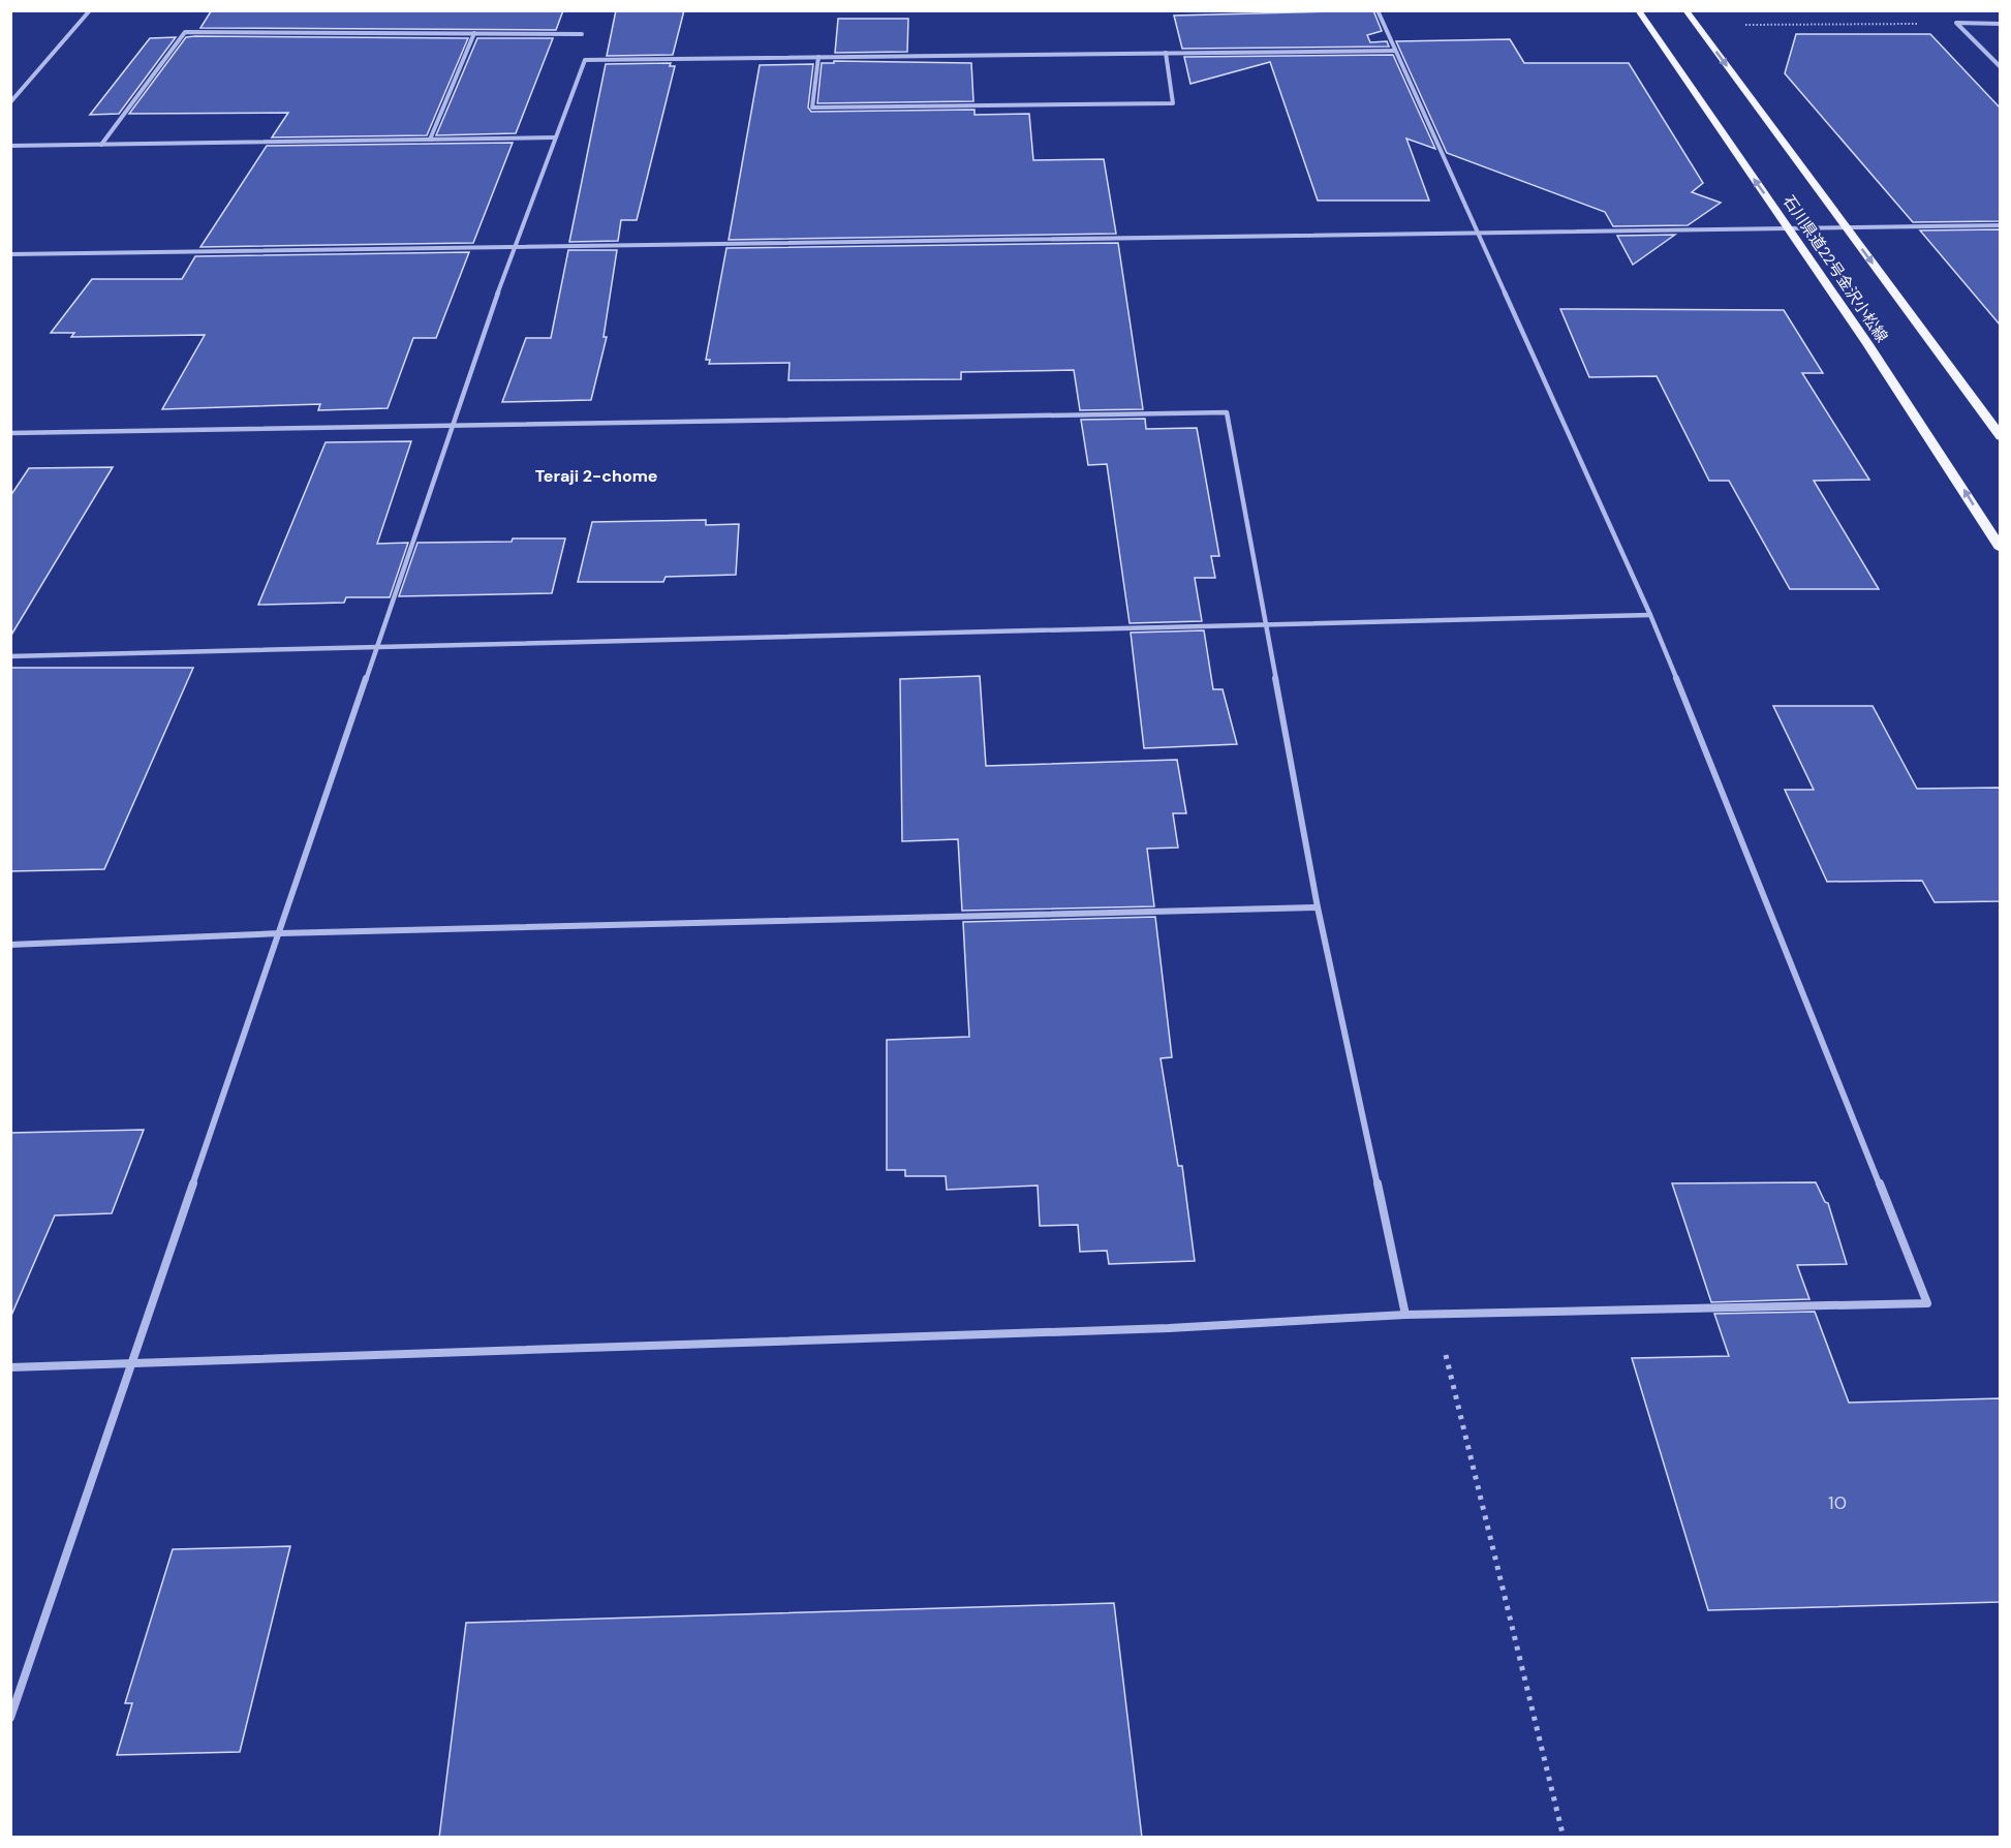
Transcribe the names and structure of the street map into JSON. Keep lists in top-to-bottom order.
{
  "streets": {
    "main road": ["石川県道22号金沢小松線"]
  },
  "districts": ["Teraji 2-chome"],
  "house_numbers": ["10"]
}
